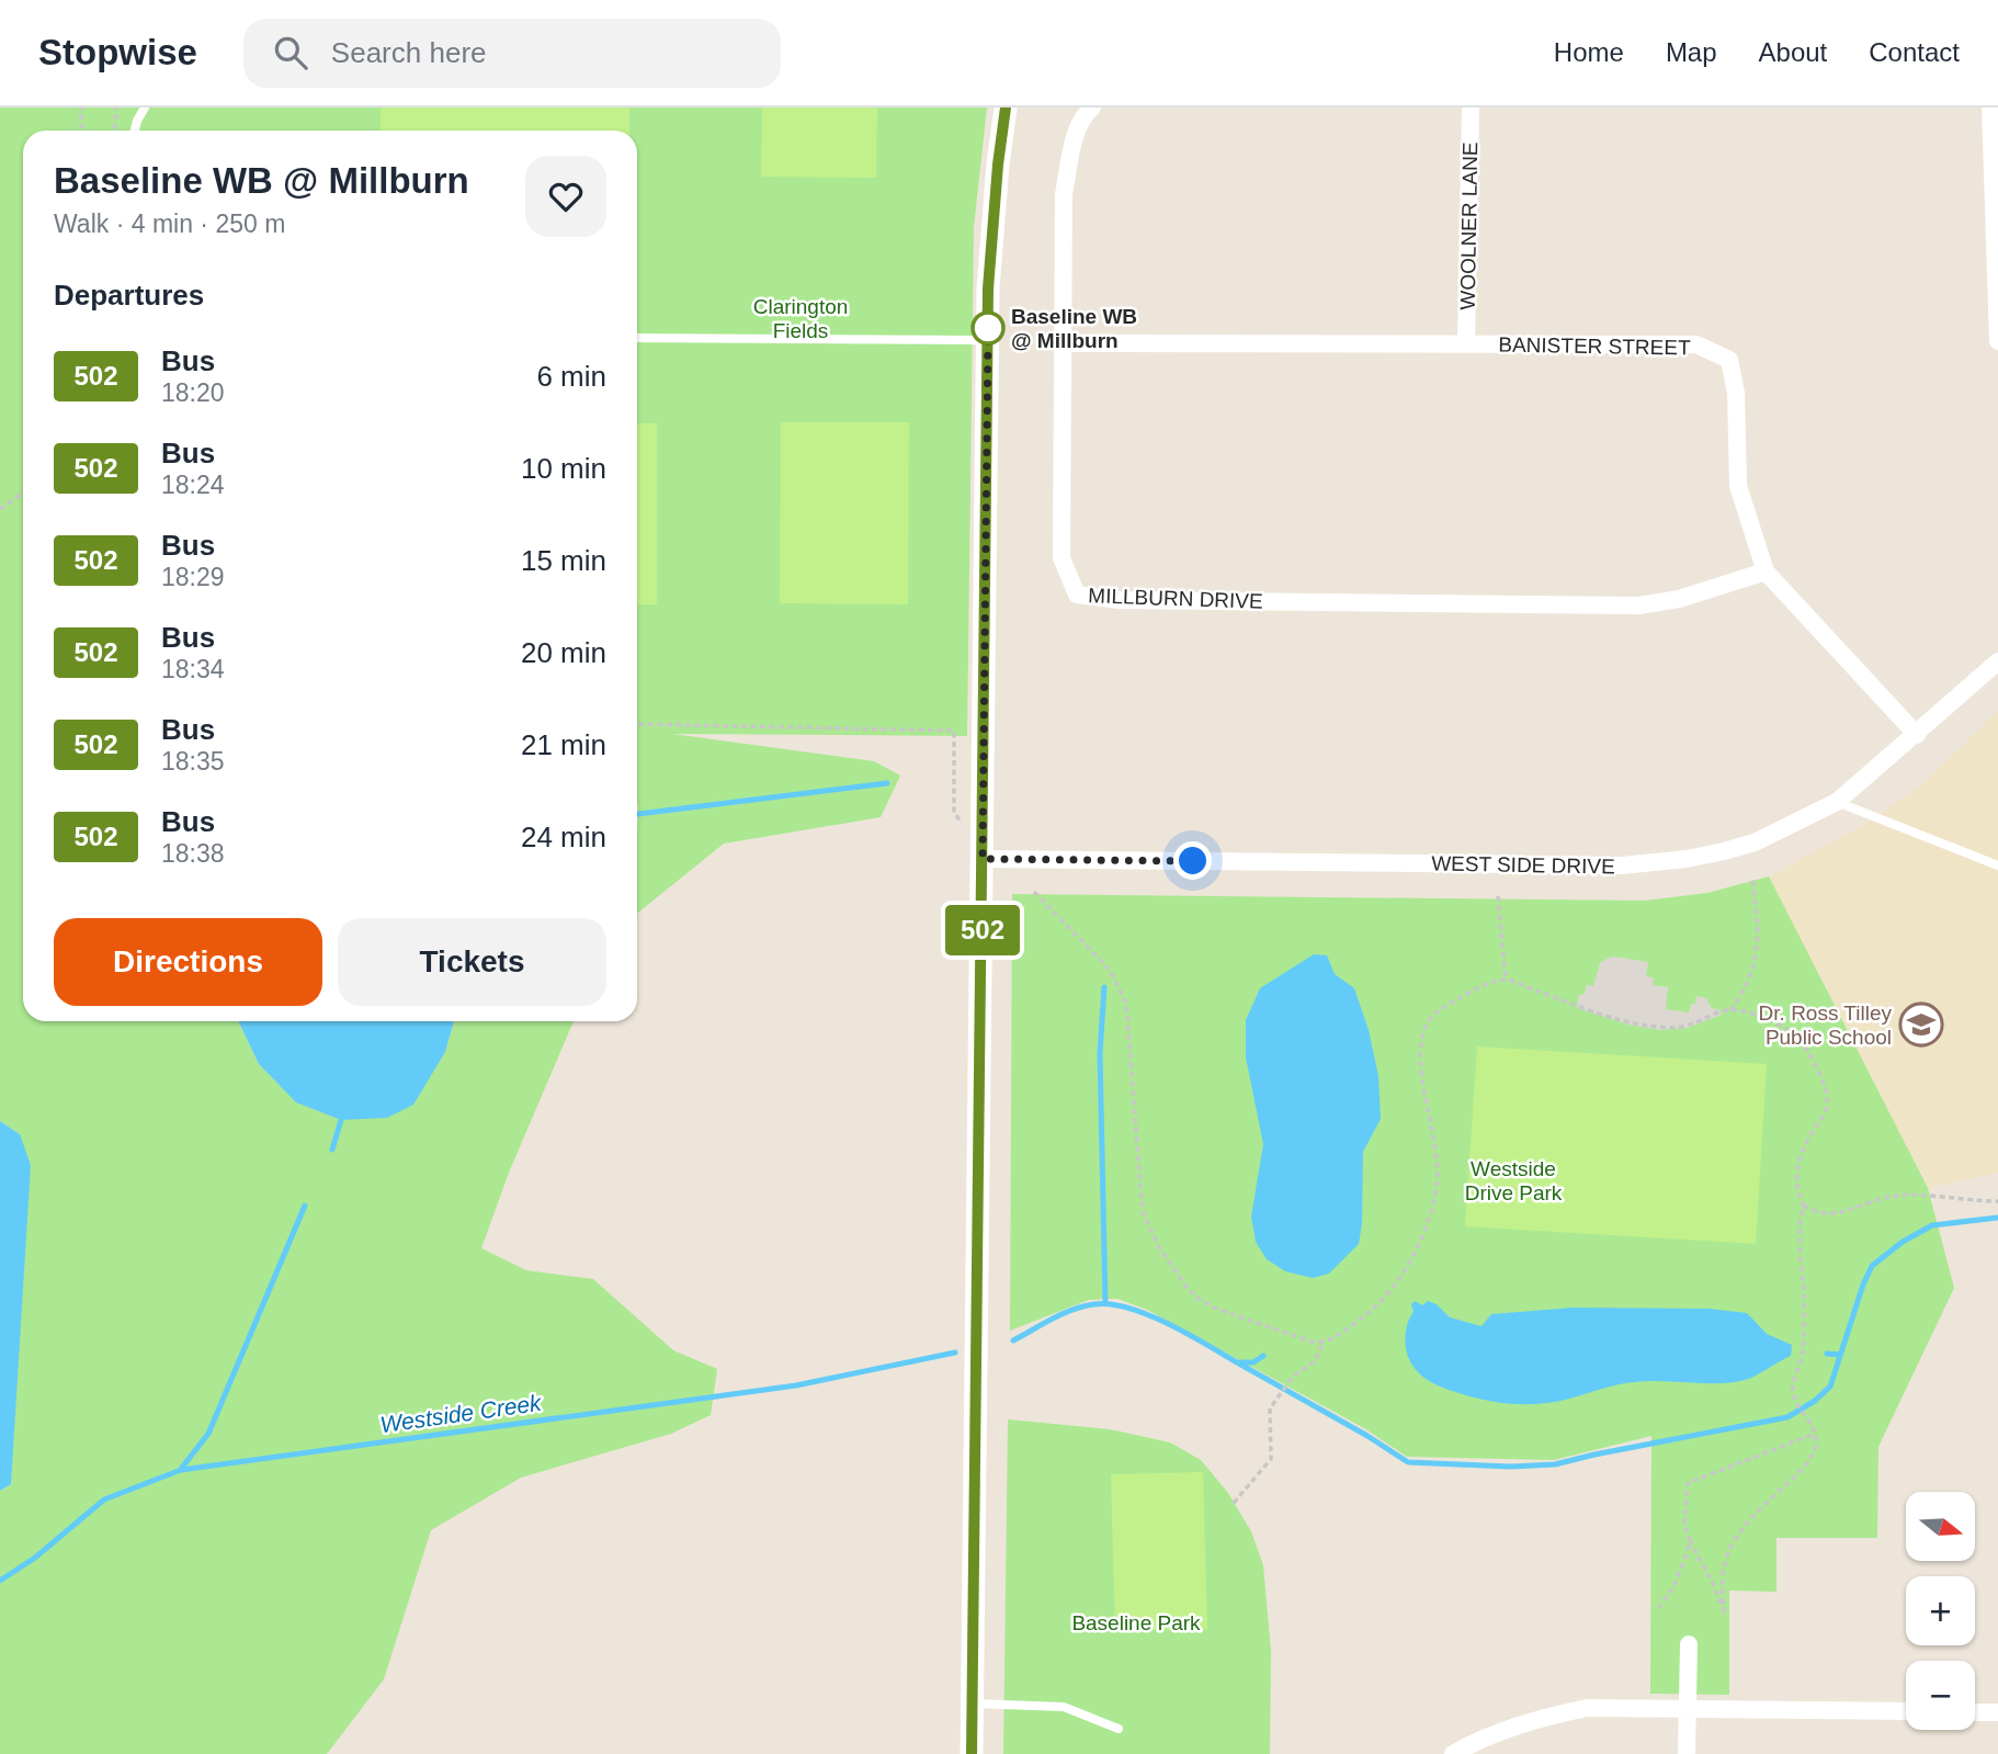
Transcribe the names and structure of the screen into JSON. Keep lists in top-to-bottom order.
{
  "streets": {
    "street": [
      "WOOLNER LANE",
      "BANISTER STREET",
      "MILLBURN DRIVE",
      "WEST SIDE DRIVE"
    ]
  },
  "crossings": [
    ["WOOLNER LANE", "BANISTER STREET"],
    ["BANISTER STREET", "MILLBURN DRIVE"],
    ["BANISTER STREET", "WEST SIDE DRIVE"]
  ],
  "water": ["Westside Creek"],
  "parks": ["Clarington Fields", "Westside Drive Park", "Baseline Park"],
  "places": {
    "other": ["Baseline WB @ Millburn"],
    "school or university": ["Dr. Ross Tilley Public School"]
  },
  "lines": ["bus line 502"],
  "north": "right",
  "page": {
    "header": "Stopwise",
    "search": "Search here",
    "nav": [
      "Home",
      "Map",
      "About",
      "Contact"
    ],
    "on_map": "502",
    "heading": [
      ["Baseline WB @ Millburn", "Walk · 4 min · 250 m"],
      "Departures"
    ],
    "list": [
      {
        "mark": "502",
        "name": "Bus",
        "note": "18:20",
        "value": "6 min"
      },
      {
        "mark": "502",
        "name": "Bus",
        "note": "18:24",
        "value": "10 min"
      },
      {
        "mark": "502",
        "name": "Bus",
        "note": "18:29",
        "value": "15 min"
      },
      {
        "mark": "502",
        "name": "Bus",
        "note": "18:34",
        "value": "20 min"
      },
      {
        "mark": "502",
        "name": "Bus",
        "note": "18:35",
        "value": "21 min"
      },
      {
        "mark": "502",
        "name": "Bus",
        "note": "18:38",
        "value": "24 min"
      }
    ],
    "buttons": ["Directions", "Tickets"],
    "map_buttons": ["+", "−"]
  }
}
